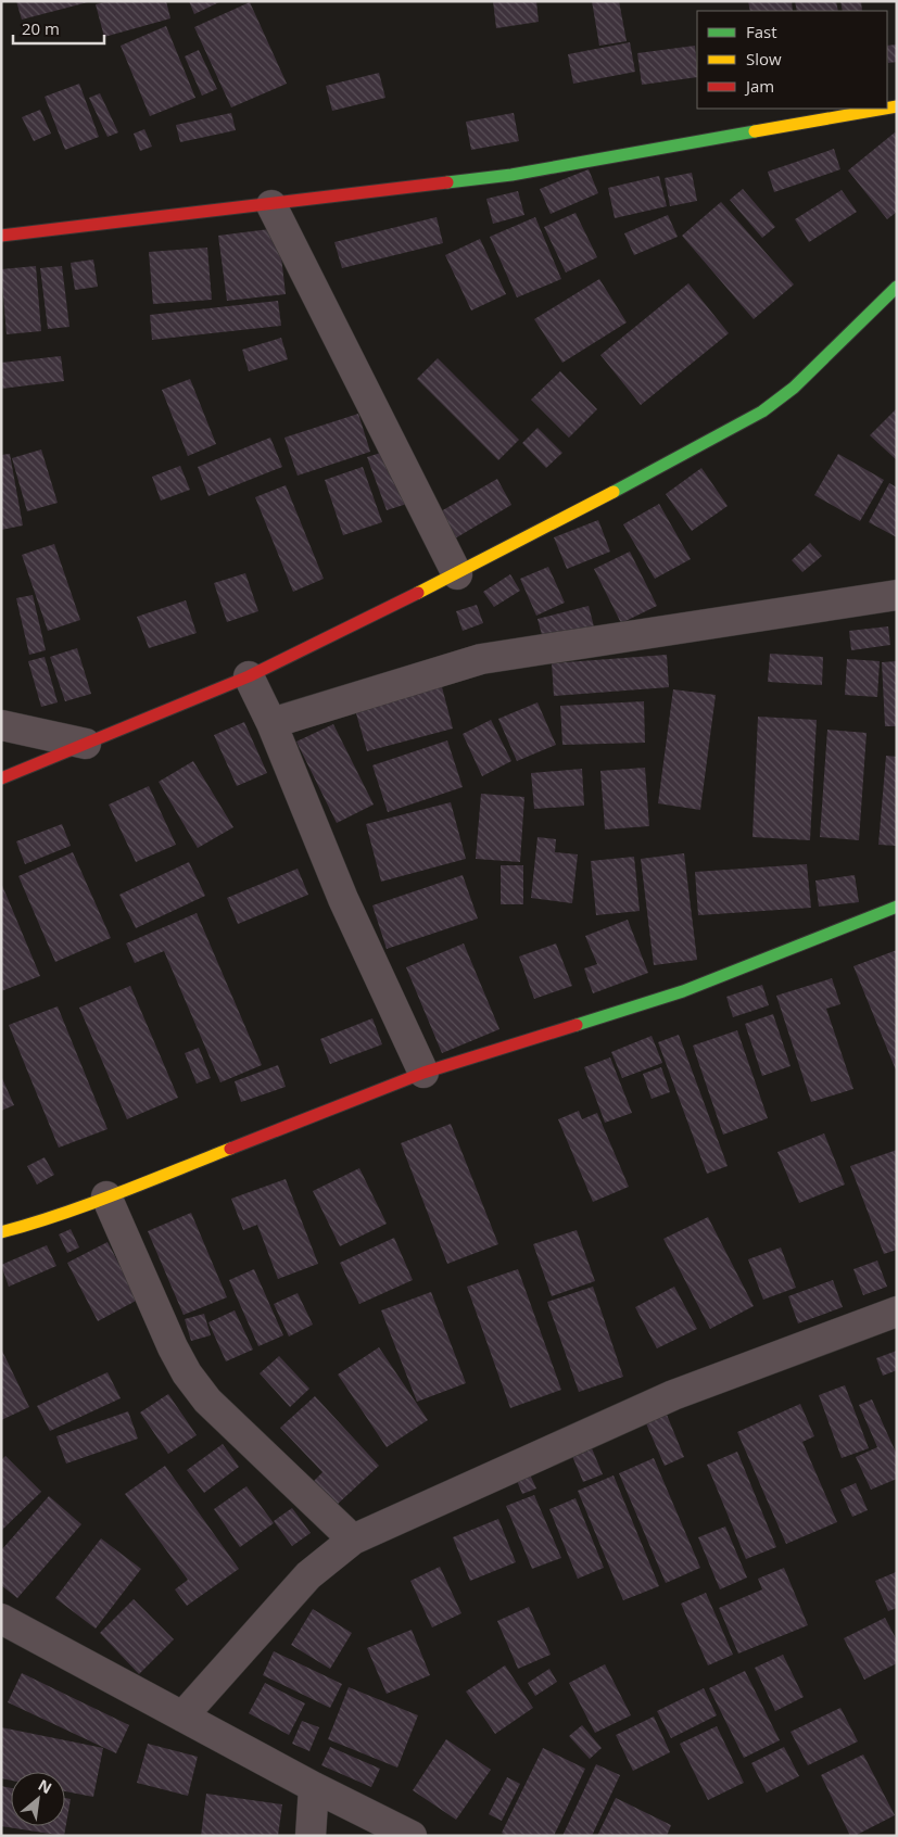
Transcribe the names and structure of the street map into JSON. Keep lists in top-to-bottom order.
{
  "legend": ["Fast", "Slow", "Jam"],
  "scale_bar": "20 m",
  "north": "top right"
}
